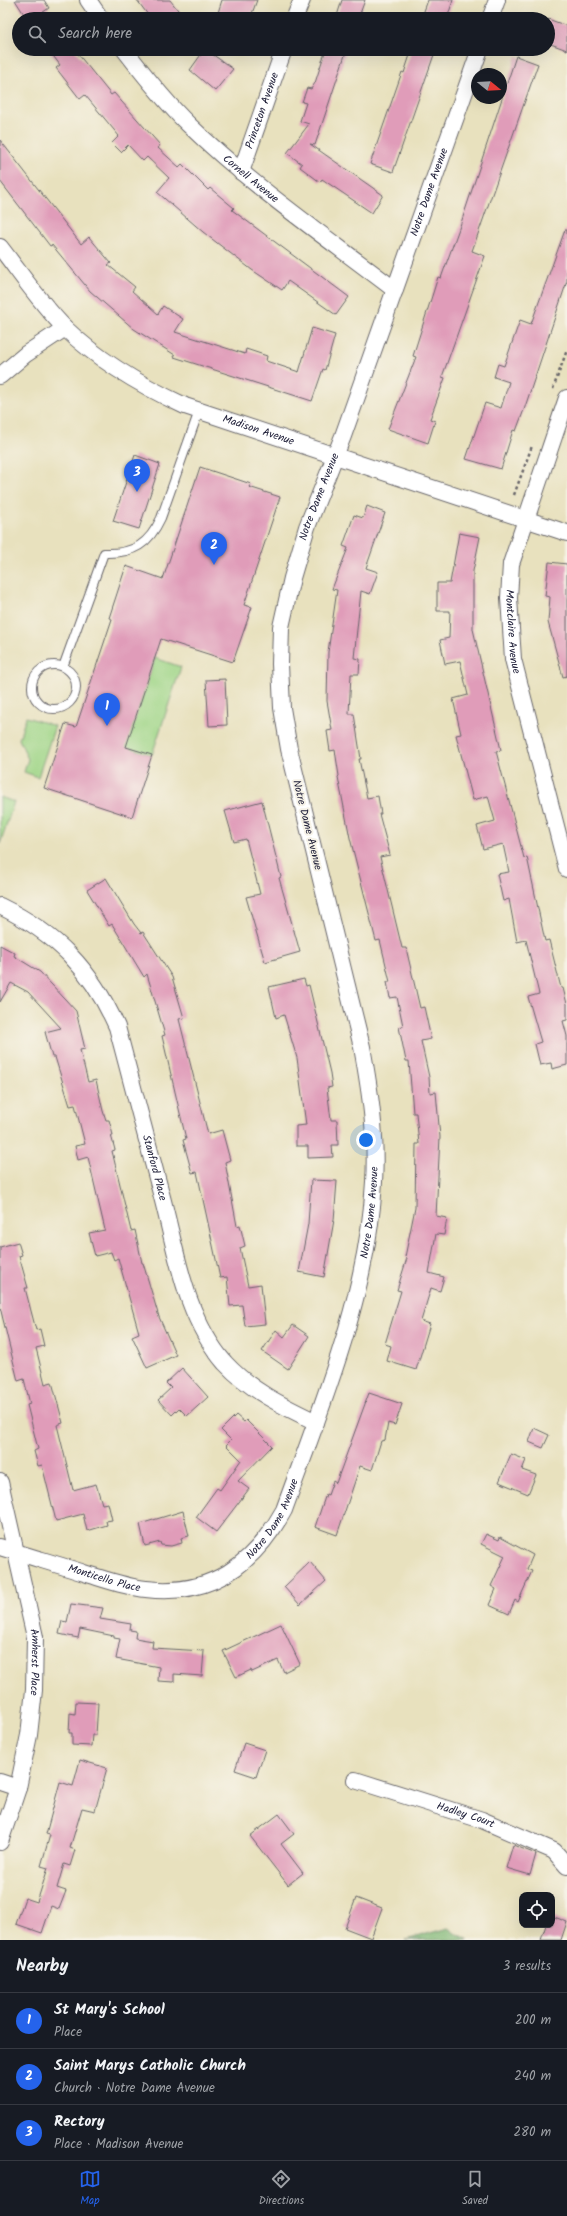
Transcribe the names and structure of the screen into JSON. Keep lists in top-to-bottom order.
{
  "streets": {
    "street": [
      "Princeton Avenue",
      "Cornell Avenue",
      "Notre Dame Avenue",
      "Madison Avenue",
      "Montclaire Avenue",
      "Stanford Place",
      "Monticello Place",
      "Amherst Place",
      "Hadley Court"
    ]
  },
  "crossings": [
    ["Princeton Avenue", "Cornell Avenue"],
    ["Cornell Avenue", "Notre Dame Avenue"],
    ["Notre Dame Avenue", "Madison Avenue"],
    ["Notre Dame Avenue", "Stanford Place"],
    ["Notre Dame Avenue", "Monticello Place"],
    ["Madison Avenue", "Montclaire Avenue"],
    ["Monticello Place", "Amherst Place"]
  ],
  "north": "right",
  "page": {
    "search": "Search here",
    "pins": ["3", "2", "1"],
    "heading": ["Nearby", "3 results"],
    "list": [
      {
        "mark": "1",
        "name": "St Mary's School",
        "note": "Place",
        "value": "200 m"
      },
      {
        "mark": "2",
        "name": "Saint Marys Catholic Church",
        "note": "Church · Notre Dame Avenue",
        "value": "240 m"
      },
      {
        "mark": "3",
        "name": "Rectory",
        "note": "Place · Madison Avenue",
        "value": "280 m"
      }
    ],
    "nav": ["Map", "Directions", "Saved"]
  }
}
